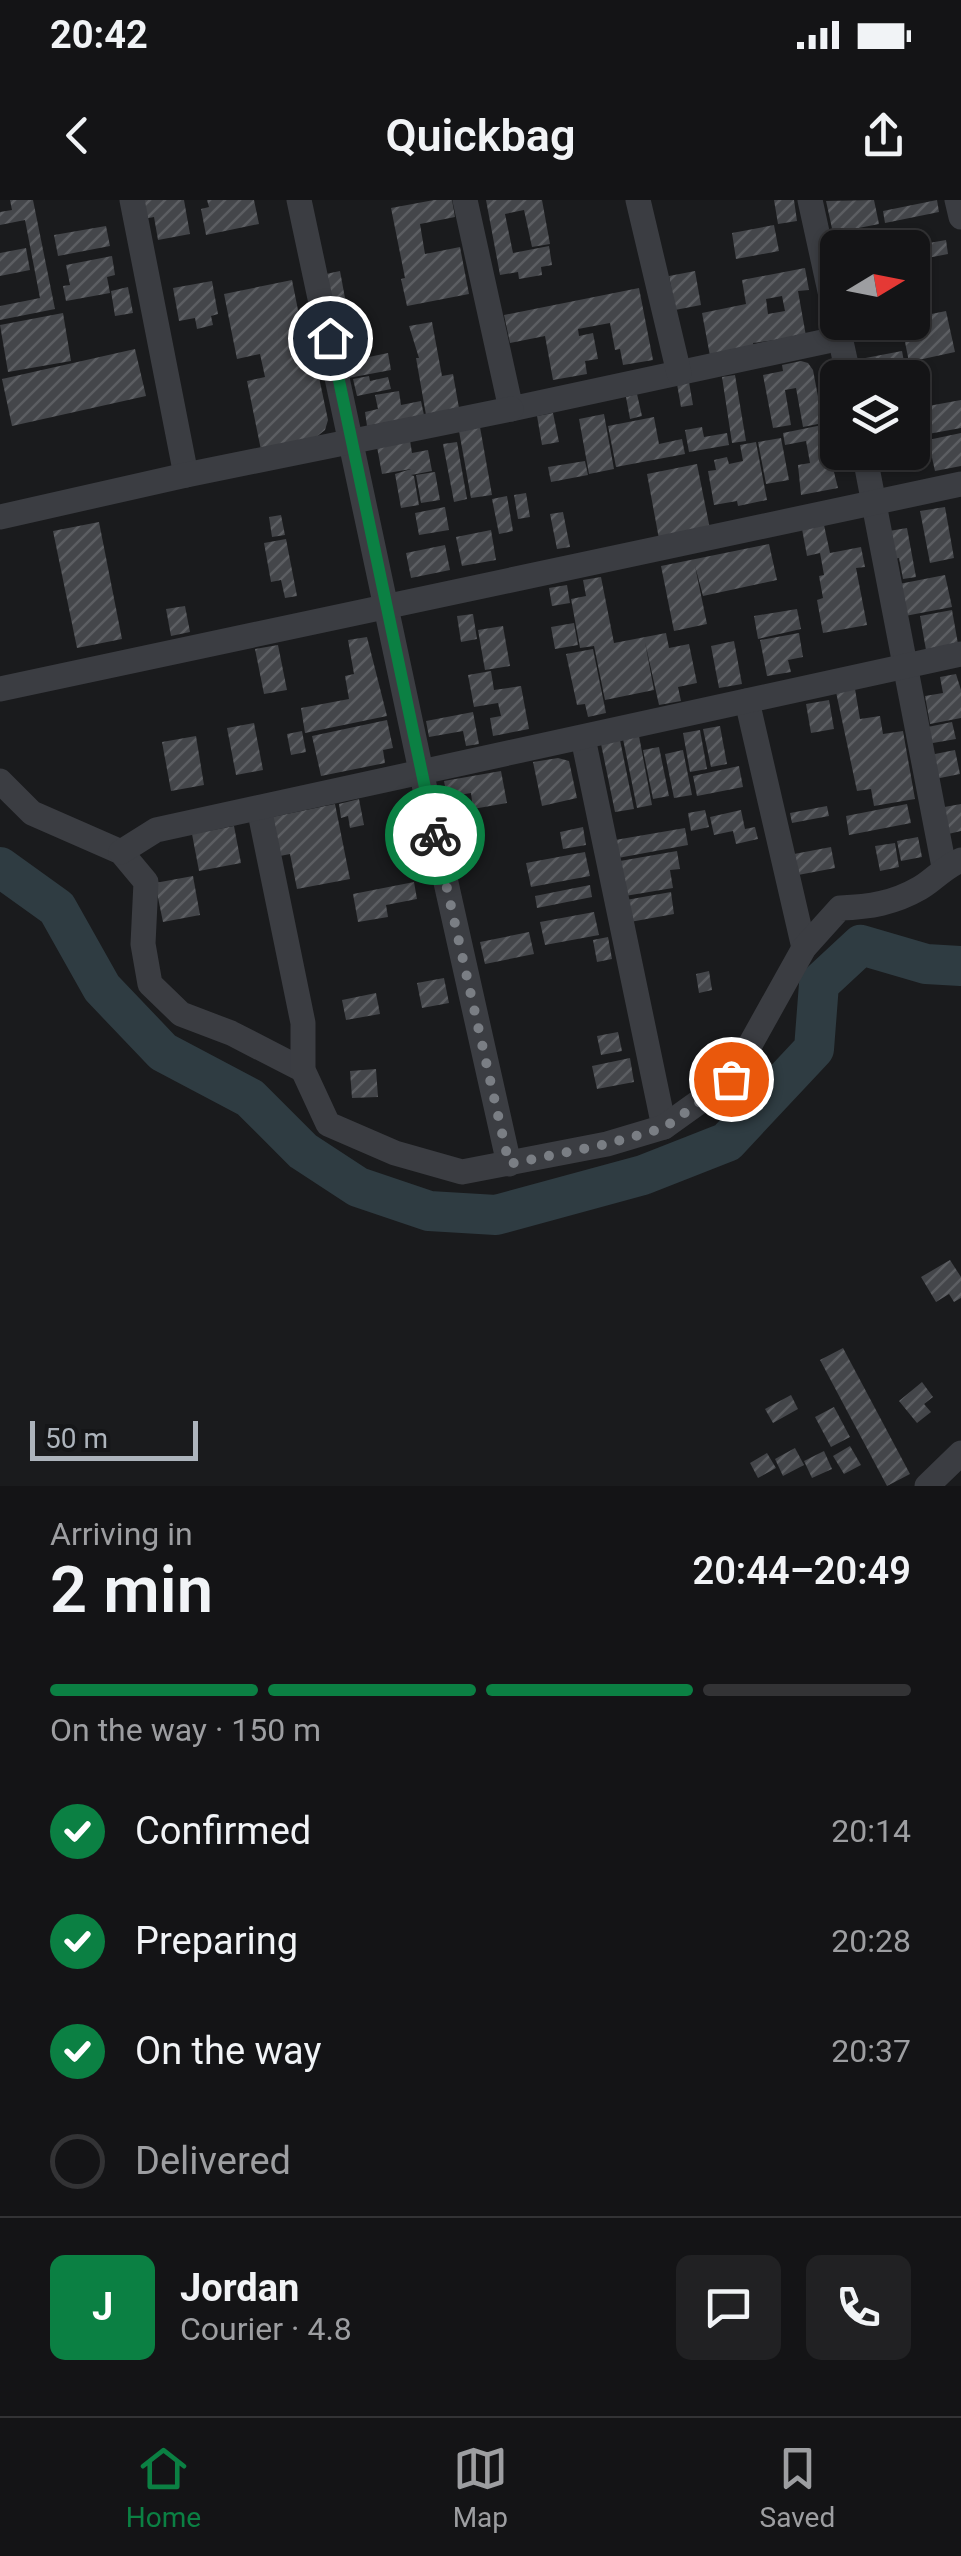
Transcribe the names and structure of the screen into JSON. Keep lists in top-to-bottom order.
{
  "scale_bar": "50 m",
  "north": "right",
  "page": {
    "status": "20:42",
    "header": "Quickbag",
    "scale": "50 m",
    "heading": ["2 min", "Arriving in", "20:44–20:49"],
    "panel": ["Jordan", "Courier · 4.8"],
    "bar": "On the way · 150 m",
    "list": [
      ["Confirmed", "20:14"],
      ["Preparing", "20:28"],
      ["On the way", "20:37"],
      "Delivered"
    ],
    "round": "J",
    "tabs": ["Home", "Map", "Saved"]
  }
}
